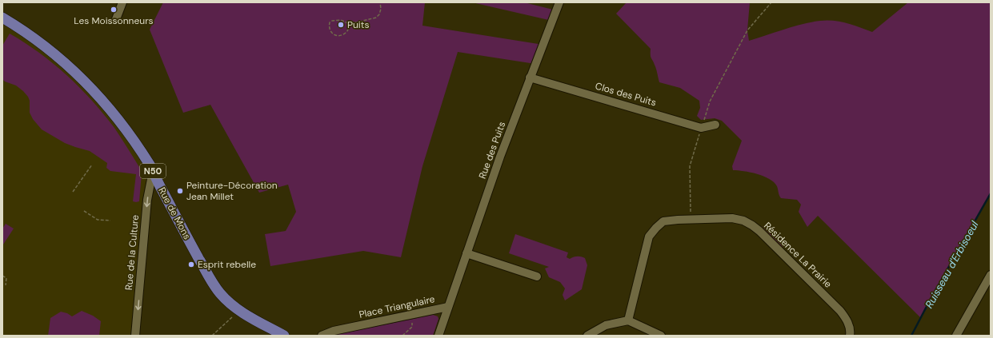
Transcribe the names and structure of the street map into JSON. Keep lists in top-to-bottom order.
{
  "streets": {
    "main road": ["N50", "Rue de Mons"],
    "street": [
      "Clos des Puits",
      "Rue des Puits",
      "Rue de la Culture",
      "Résidence La Prairie",
      "Place Triangulaire"
    ]
  },
  "crossings": [
    ["Clos des Puits", "Rue des Puits"],
    ["Rue des Puits", "Place Triangulaire"],
    ["Rue de Mons", "Rue de la Culture"]
  ],
  "one_way": ["Rue de la Culture"],
  "water": ["Ruisseau d'Erbisoeul"],
  "places": [
    "Les Moissonneurs",
    "Puits",
    "Peinture-Décoration Jean Millet",
    "Esprit rebelle"
  ]
}
